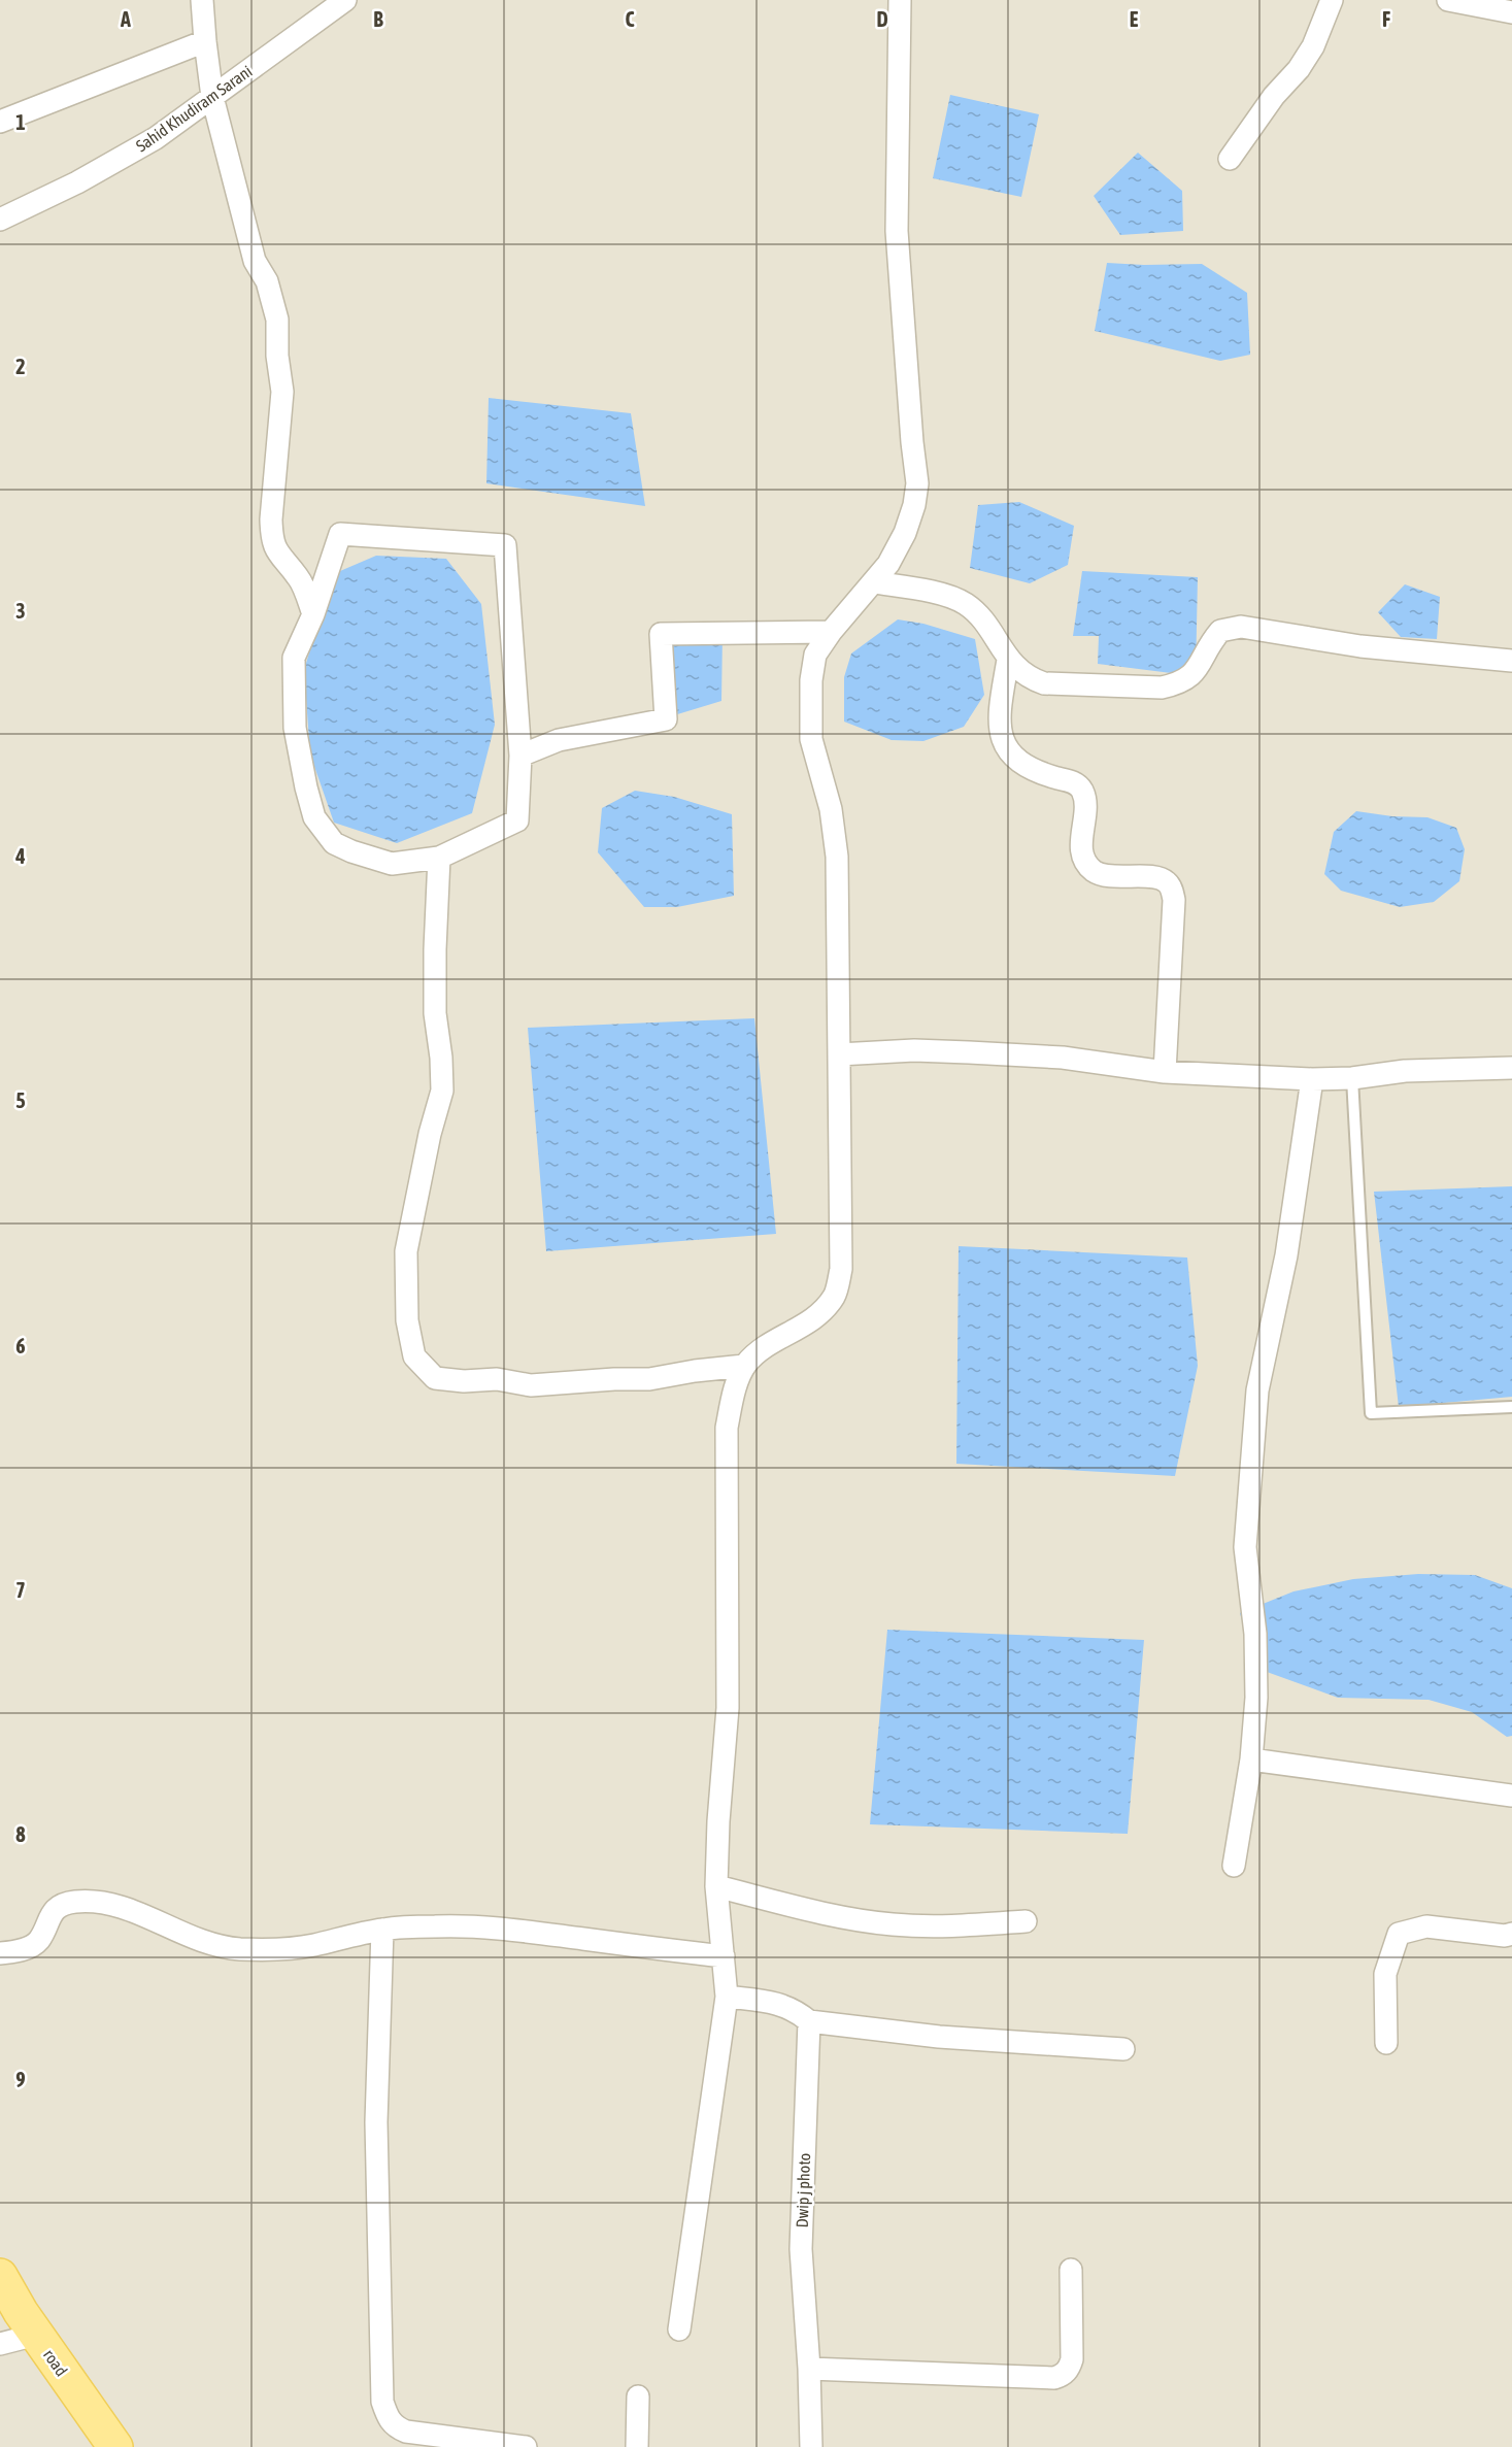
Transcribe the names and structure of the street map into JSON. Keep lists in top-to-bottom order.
{
  "streets": {
    "main road": ["road"],
    "street": ["Sahid Khudiram Sarani", "Dwip j photo"]
  },
  "grid": {
    "columns": [
      "A",
      "B",
      "C",
      "D",
      "E",
      "F"
    ],
    "rows": [
      "1",
      "2",
      "3",
      "4",
      "5",
      "6",
      "7",
      "8",
      "9"
    ]
  }
}
